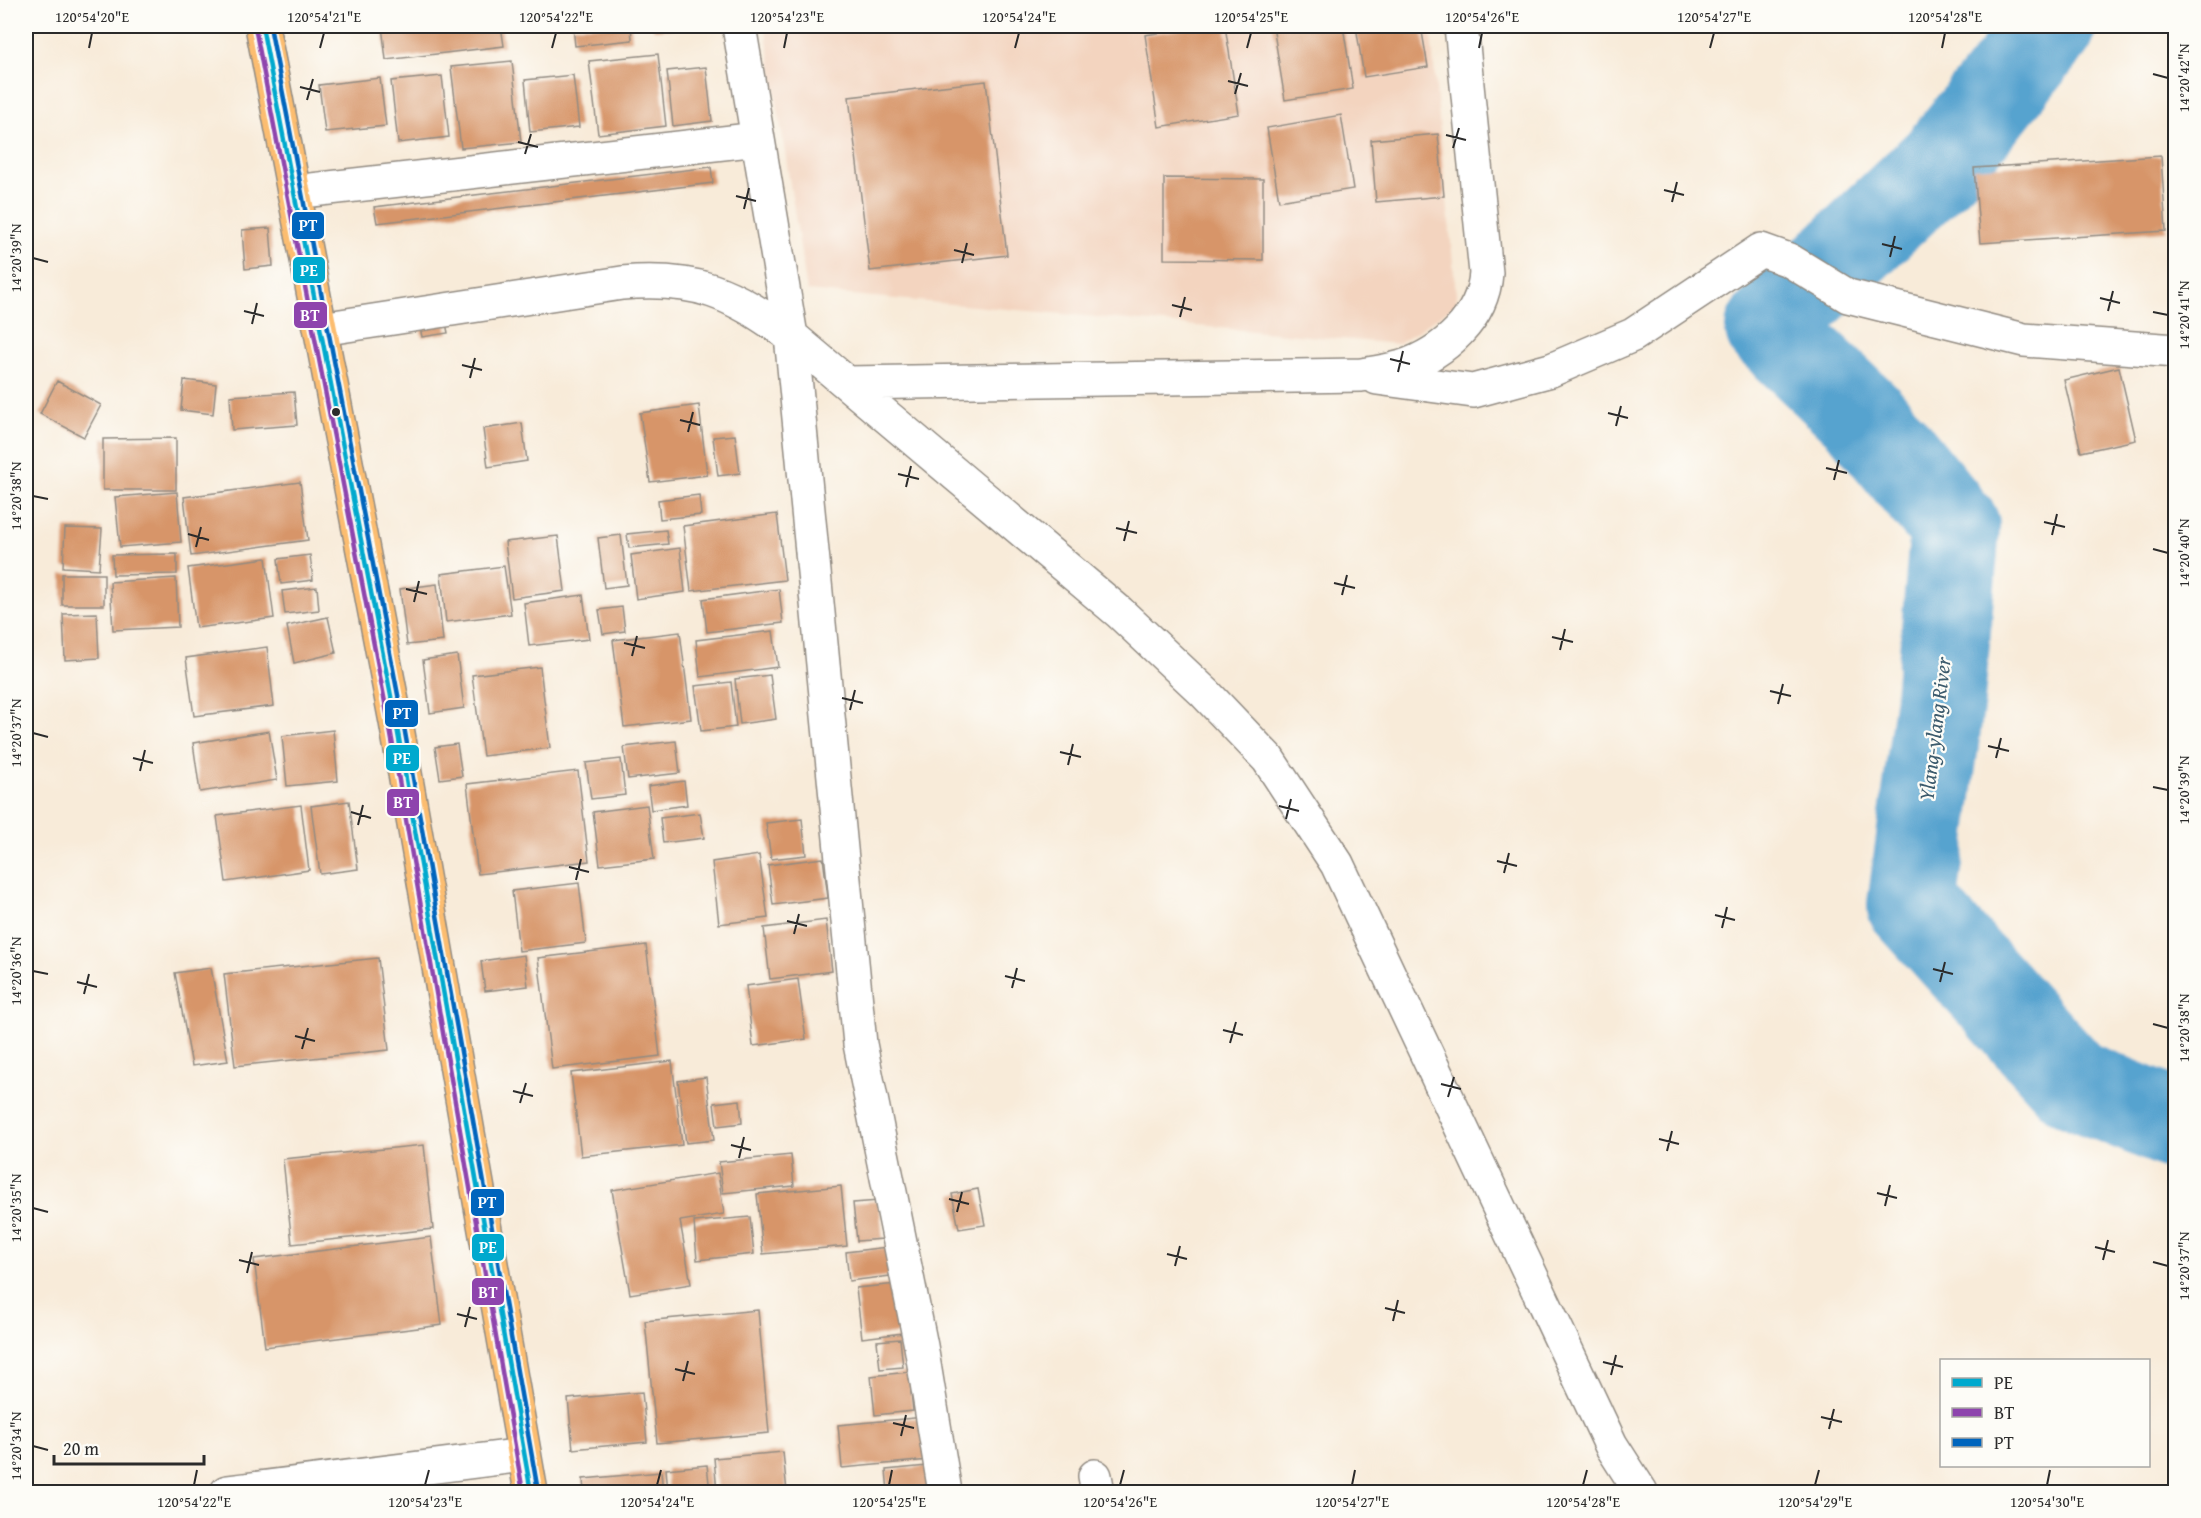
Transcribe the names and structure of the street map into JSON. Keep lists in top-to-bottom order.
{
  "water": ["Ylang-ylang River"],
  "lines": ["transit line PE", "transit line PT", "transit line BT"],
  "legend": ["PE", "BT", "PT"],
  "scale_bar": "20 m",
  "coordinates": [
    "120°54'20\"E",
    "120°54'21\"E",
    "120°54'22\"E",
    "120°54'23\"E",
    "120°54'24\"E",
    "120°54'25\"E",
    "120°54'26\"E",
    "120°54'27\"E",
    "120°54'28\"E",
    "14°20'42\"N",
    "14°20'39\"N",
    "14°20'41\"N",
    "14°20'38\"N",
    "14°20'40\"N",
    "14°20'37\"N",
    "14°20'36\"N",
    "14°20'35\"N",
    "14°20'34\"N",
    "120°54'29\"E",
    "120°54'30\"E"
  ]
}
